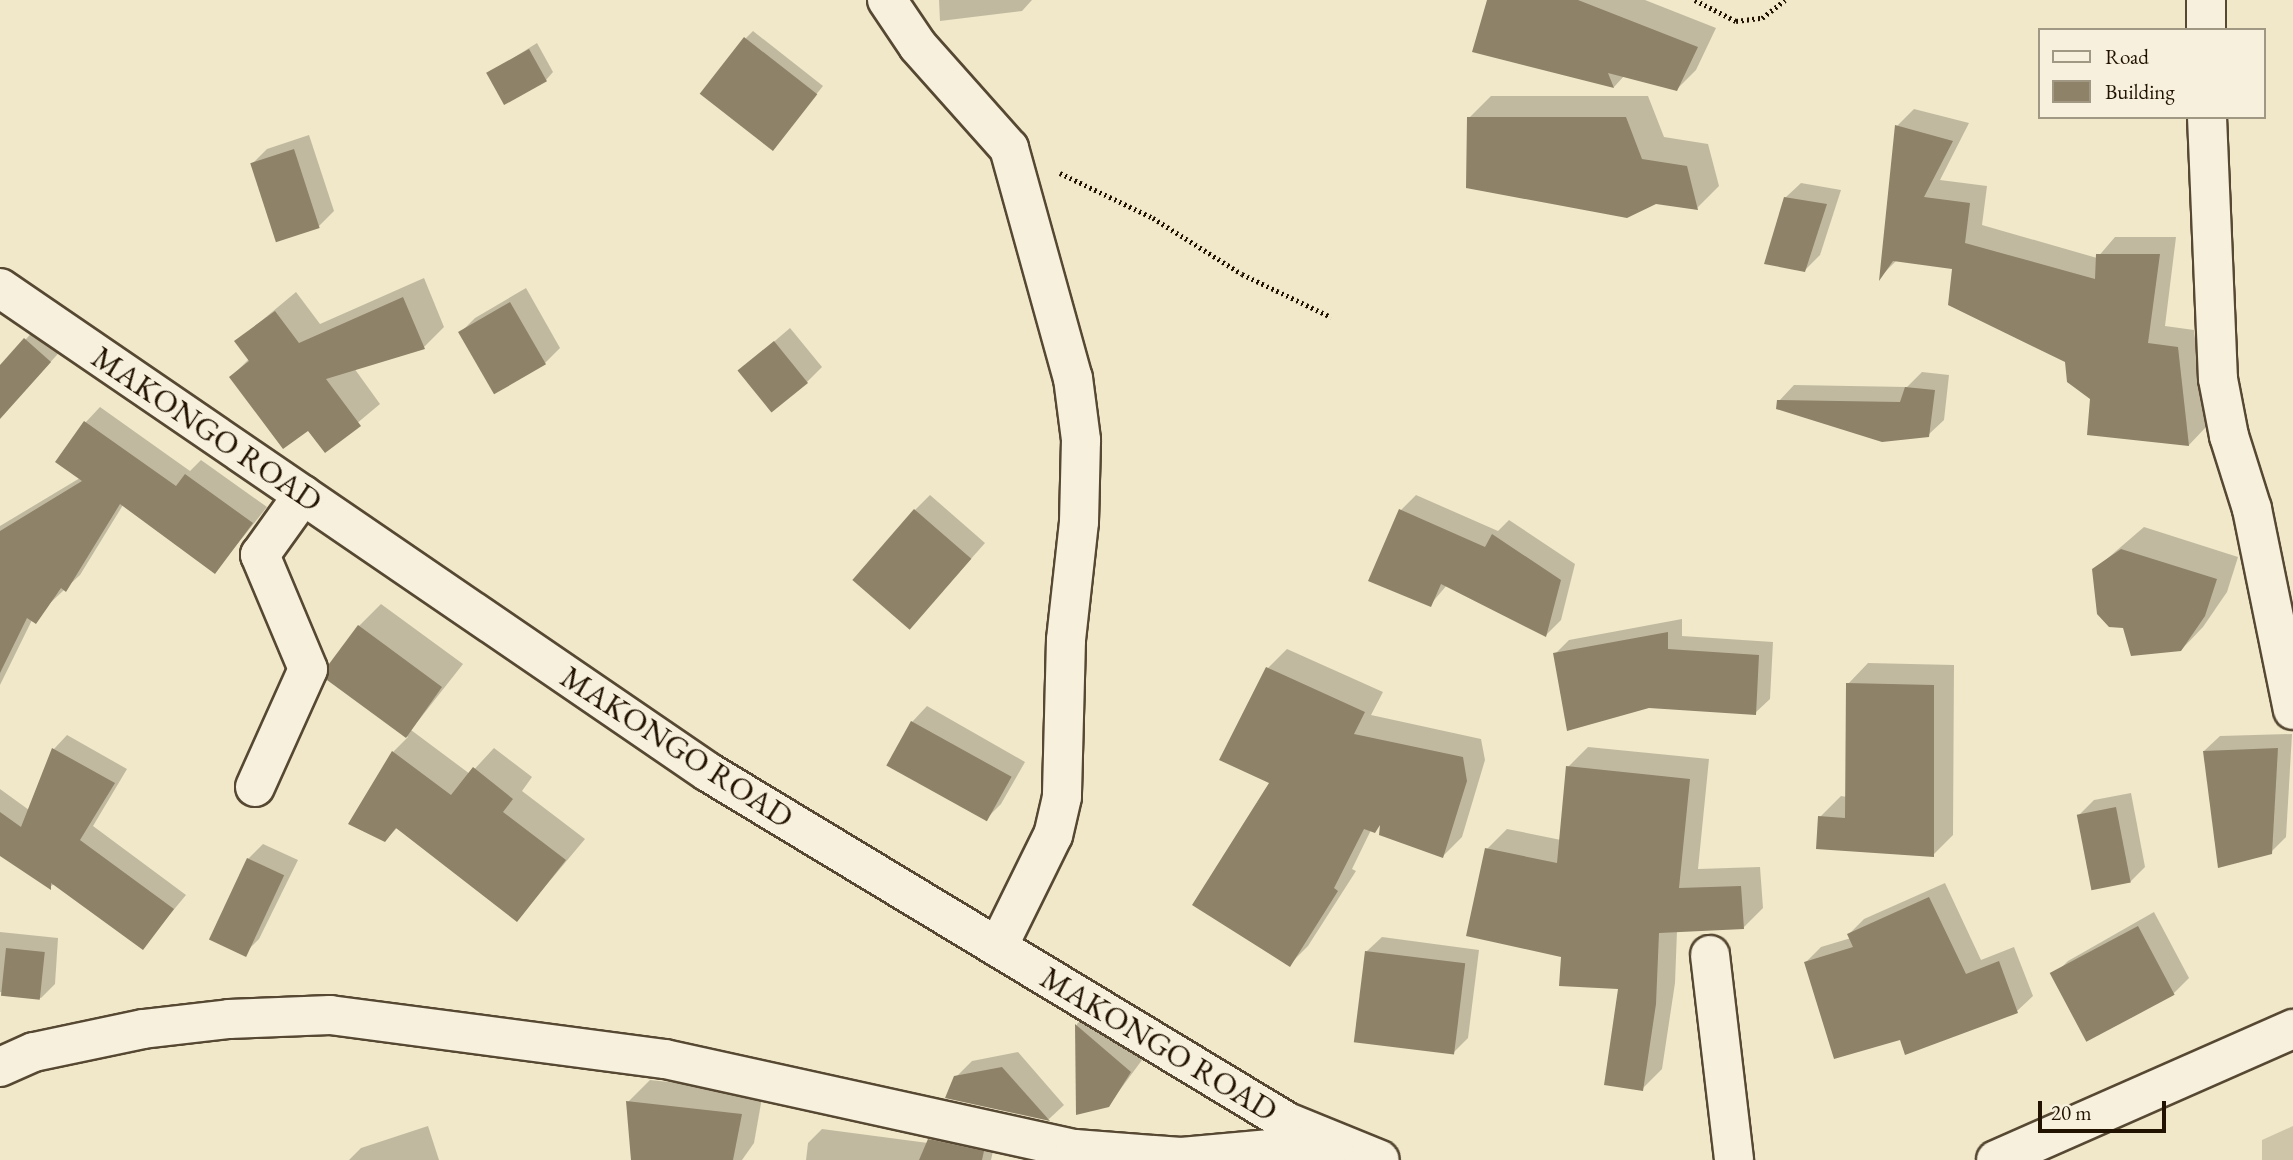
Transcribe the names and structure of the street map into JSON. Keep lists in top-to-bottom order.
{
  "streets": {
    "street": ["MAKONGO ROAD"]
  },
  "legend": ["Road", "Building"],
  "scale_bar": "20 m"
}
